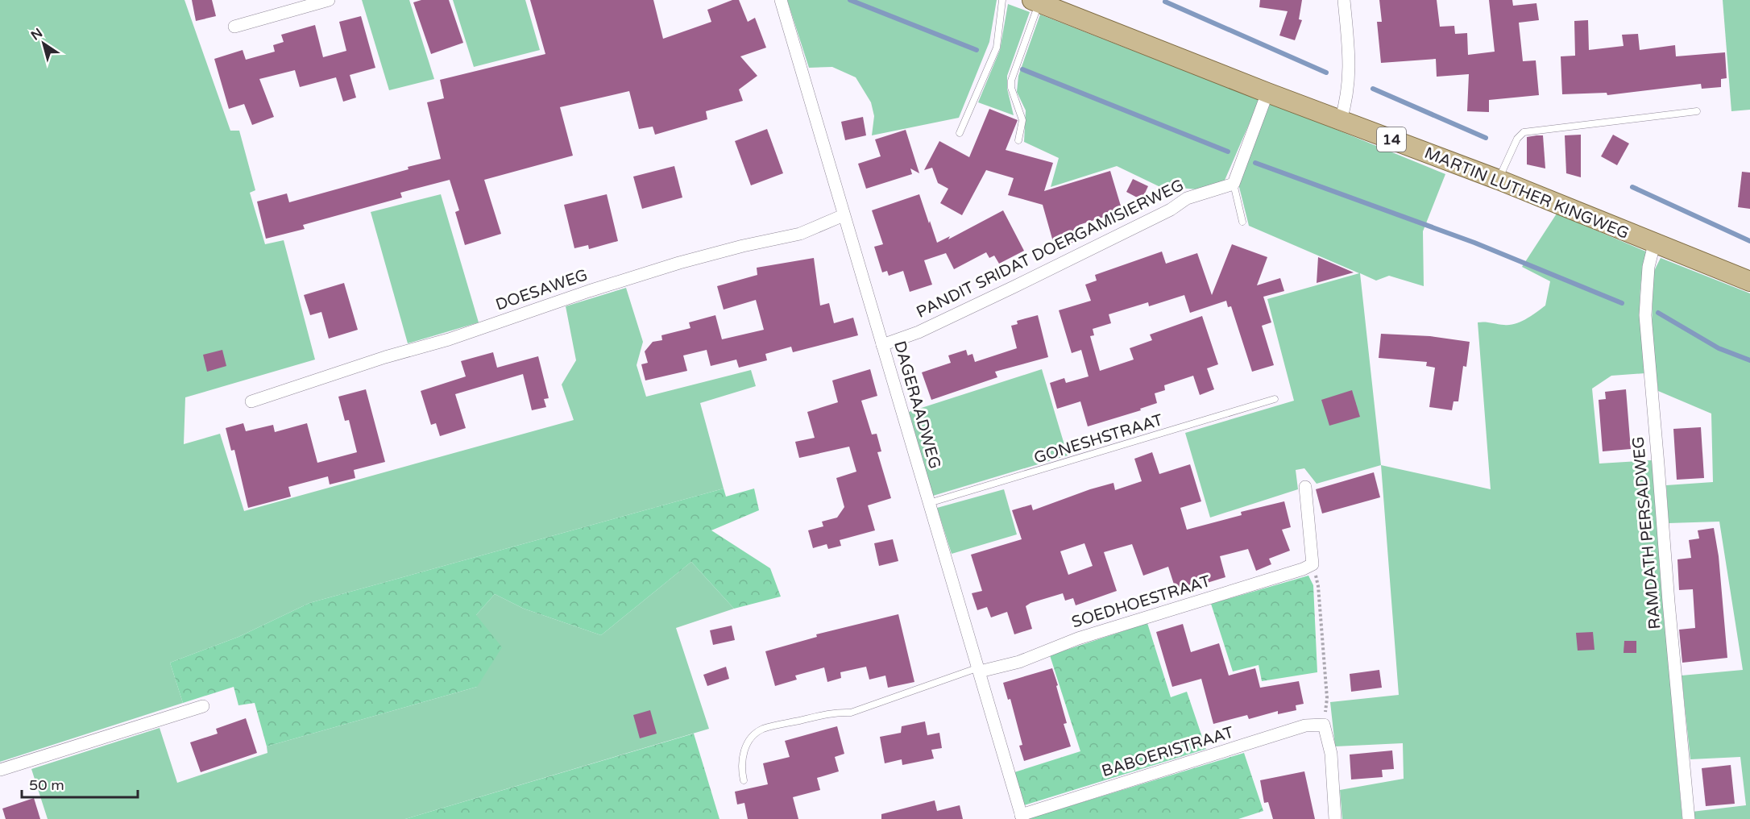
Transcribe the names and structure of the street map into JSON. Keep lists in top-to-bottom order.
{
  "streets": {
    "main road": ["14", "MARTIN LUTHER KINGWEG"],
    "street": [
      "PANDIT SRIDAT DOERGAMISIERWEG",
      "DOESAWEG",
      "DAGERAADWEG",
      "RAMDATH PERSADWEG",
      "SOEDHOESTRAAT",
      "BABOERISTRAAT"
    ],
    "lane": ["GONESHSTRAAT"]
  },
  "crossings": [
    ["MARTIN LUTHER KINGWEG", "RAMDATH PERSADWEG"],
    ["PANDIT SRIDAT DOERGAMISIERWEG", "DAGERAADWEG"],
    ["DOESAWEG", "DAGERAADWEG"],
    ["DAGERAADWEG", "GONESHSTRAAT"],
    ["DAGERAADWEG", "SOEDHOESTRAAT"],
    ["DAGERAADWEG", "BABOERISTRAAT"]
  ],
  "scale_bar": "50 m",
  "north": "top left"
}
